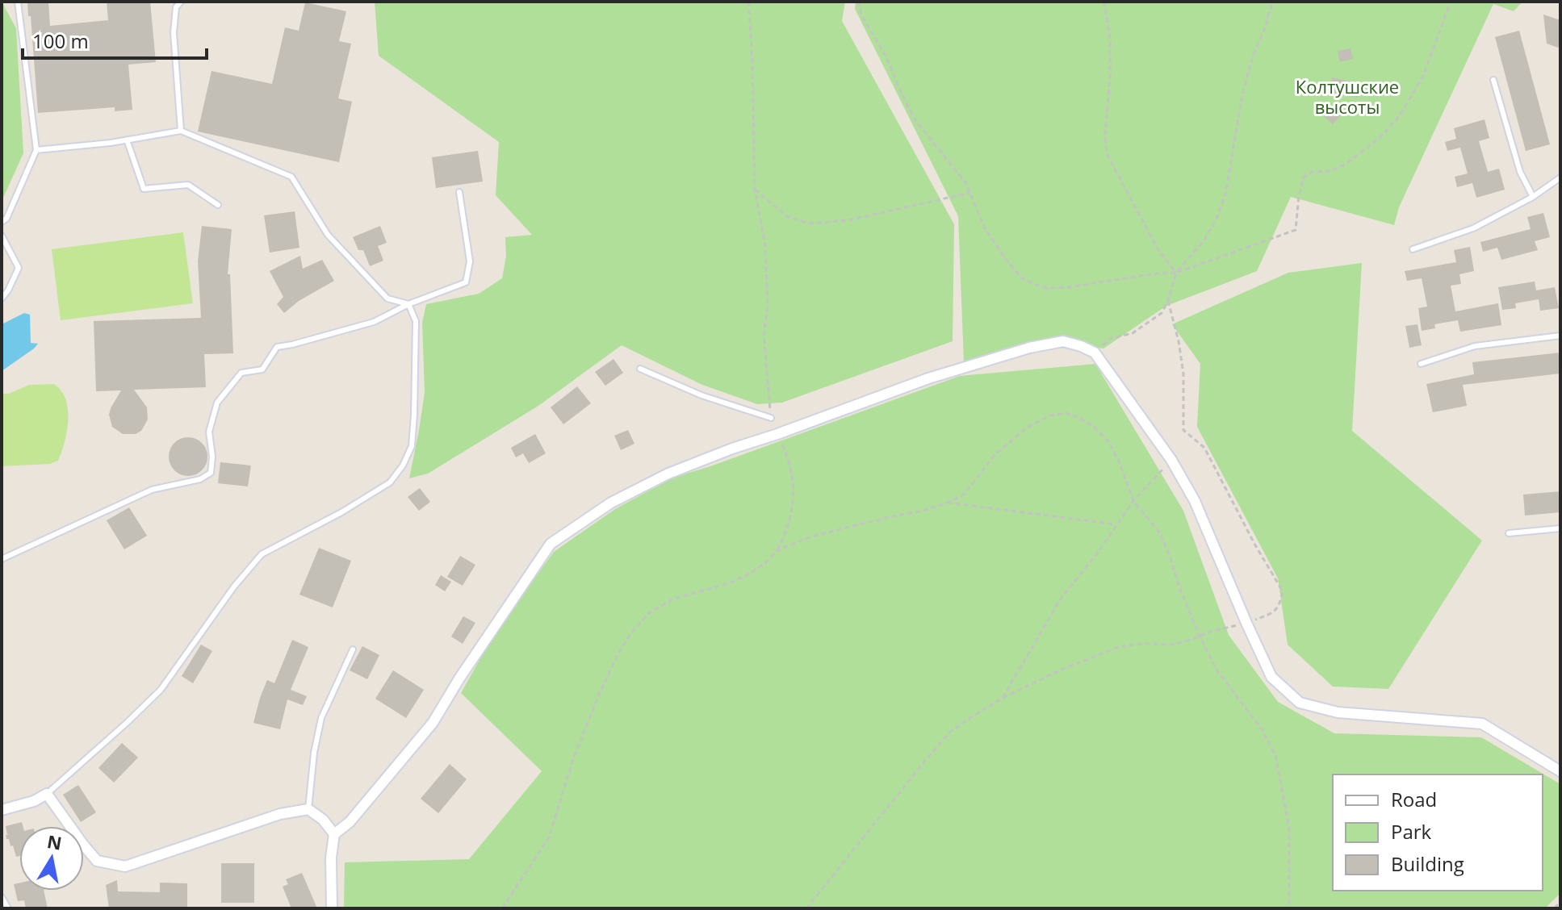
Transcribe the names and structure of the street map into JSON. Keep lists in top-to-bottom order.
{
  "parks": ["Колтушские высоты"],
  "legend": ["Road", "Park", "Building"],
  "scale_bar": "100 m",
  "north": "top"
}
